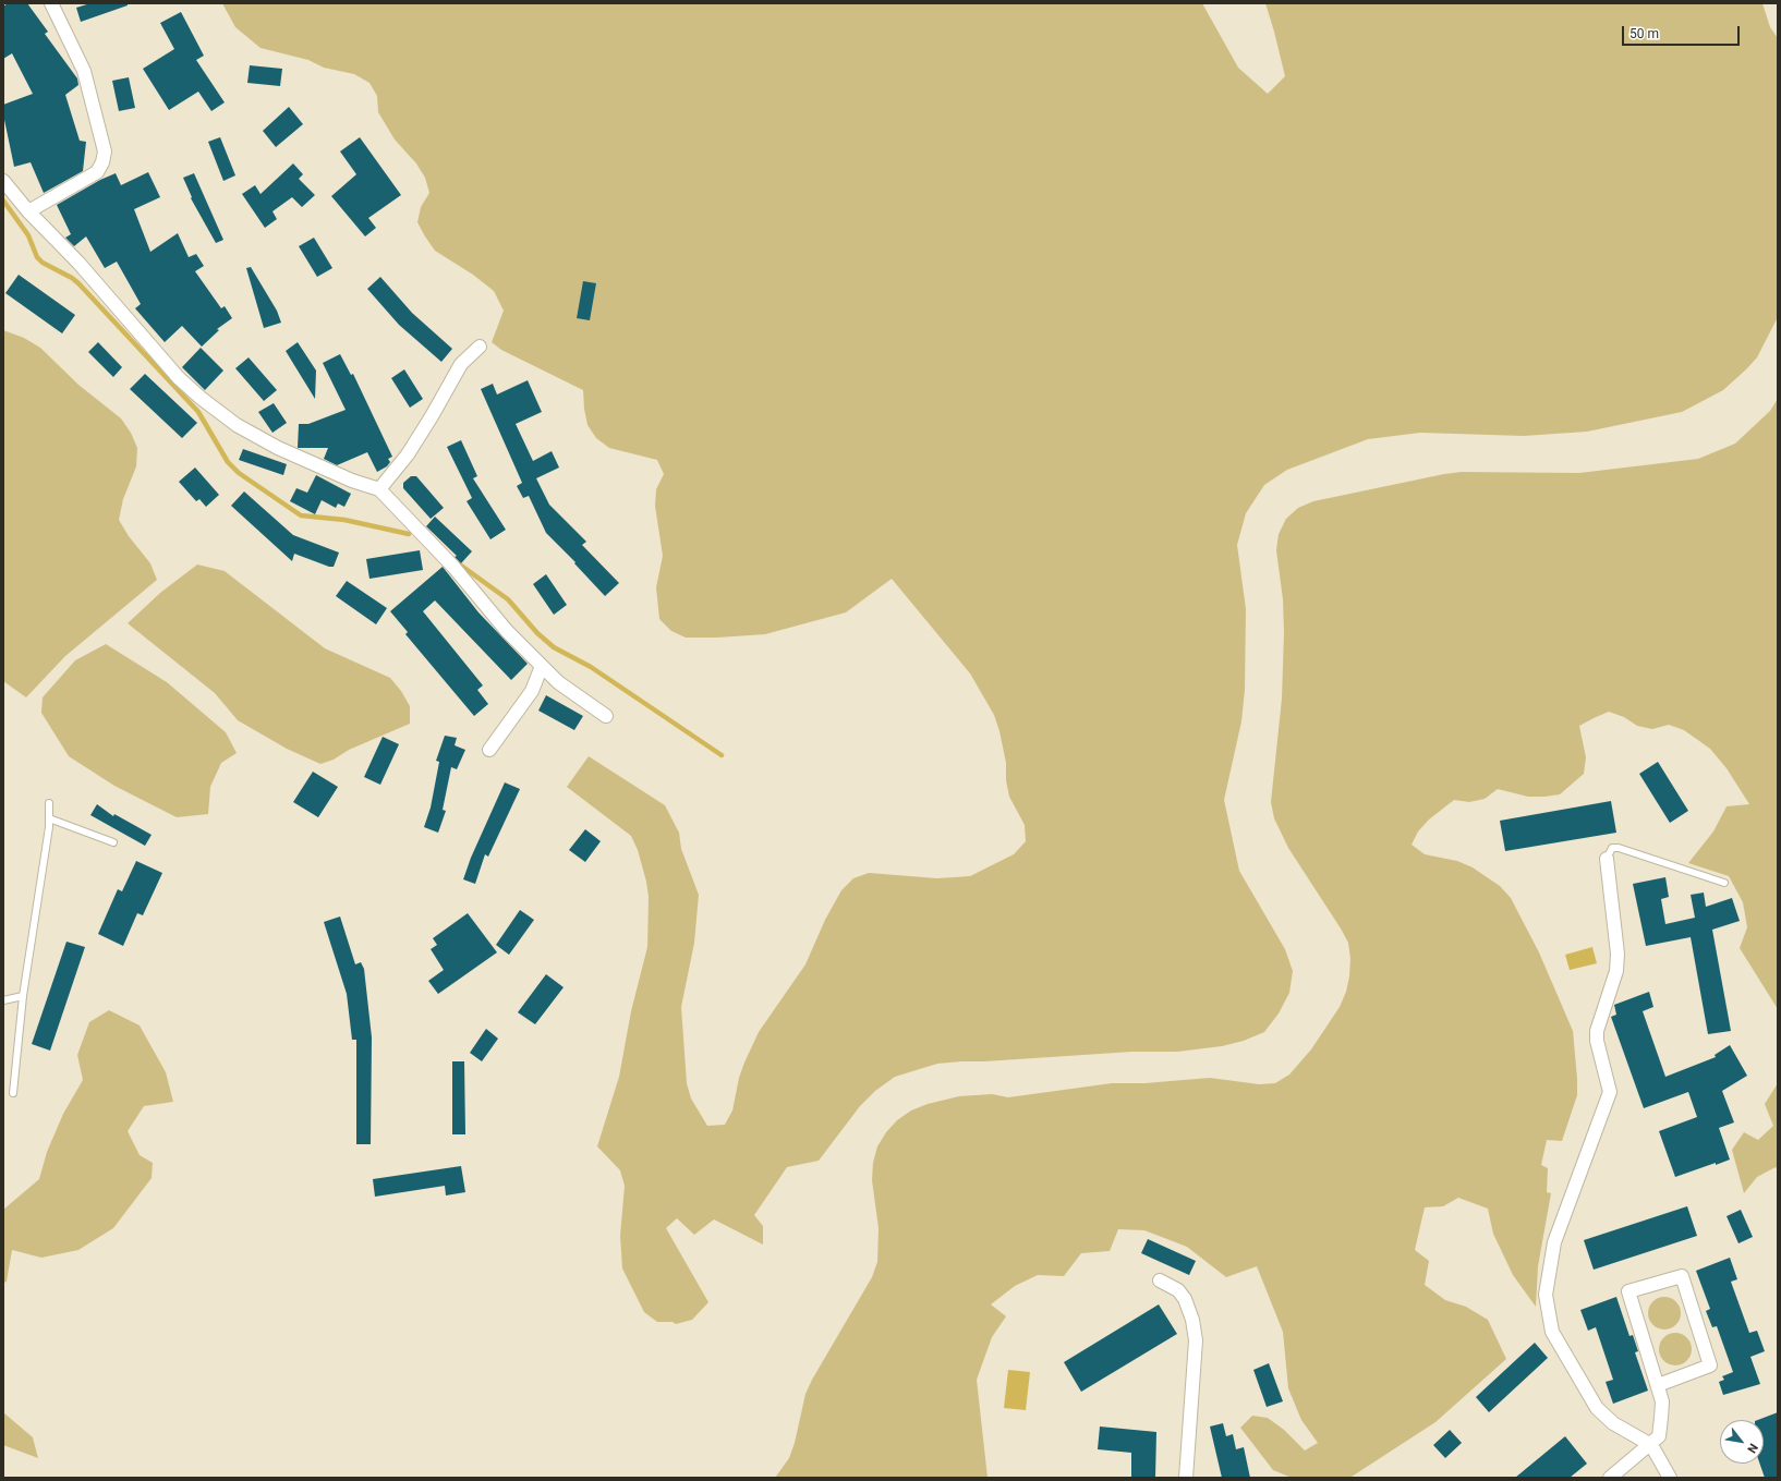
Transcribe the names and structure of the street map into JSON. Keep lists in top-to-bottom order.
{
  "scale_bar": "50 m",
  "north": "bottom right"
}
